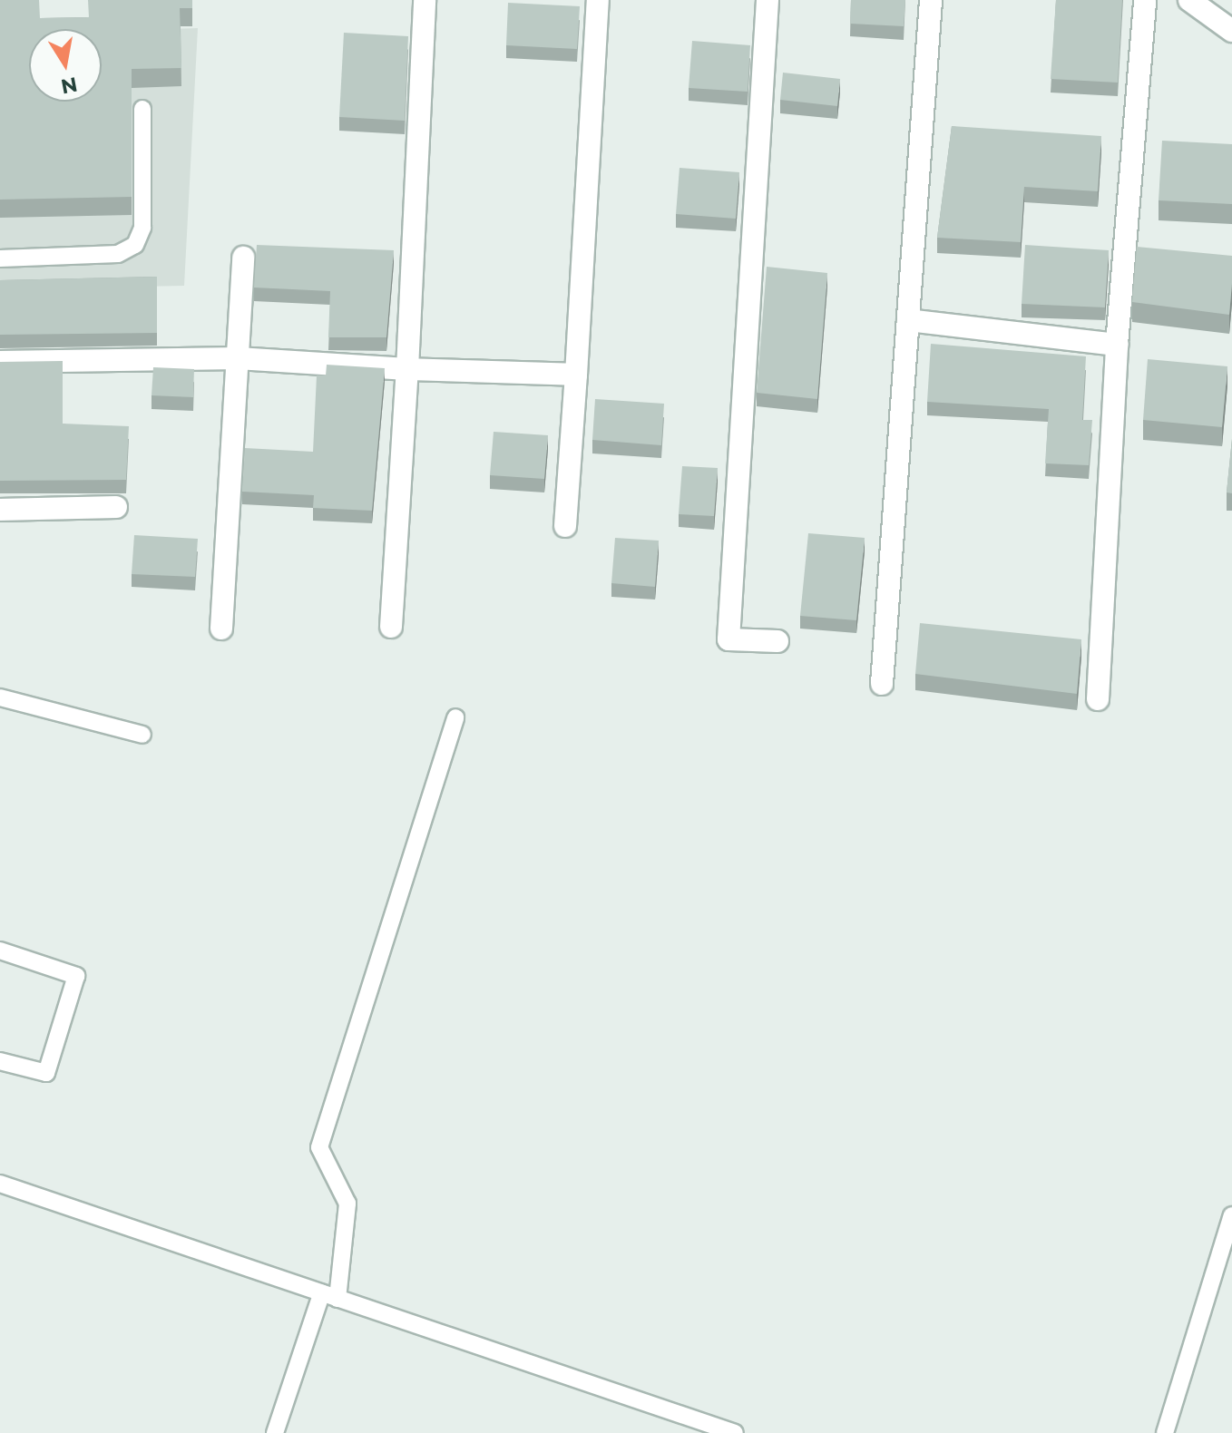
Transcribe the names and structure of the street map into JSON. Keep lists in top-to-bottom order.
{
  "north": "bottom"
}
